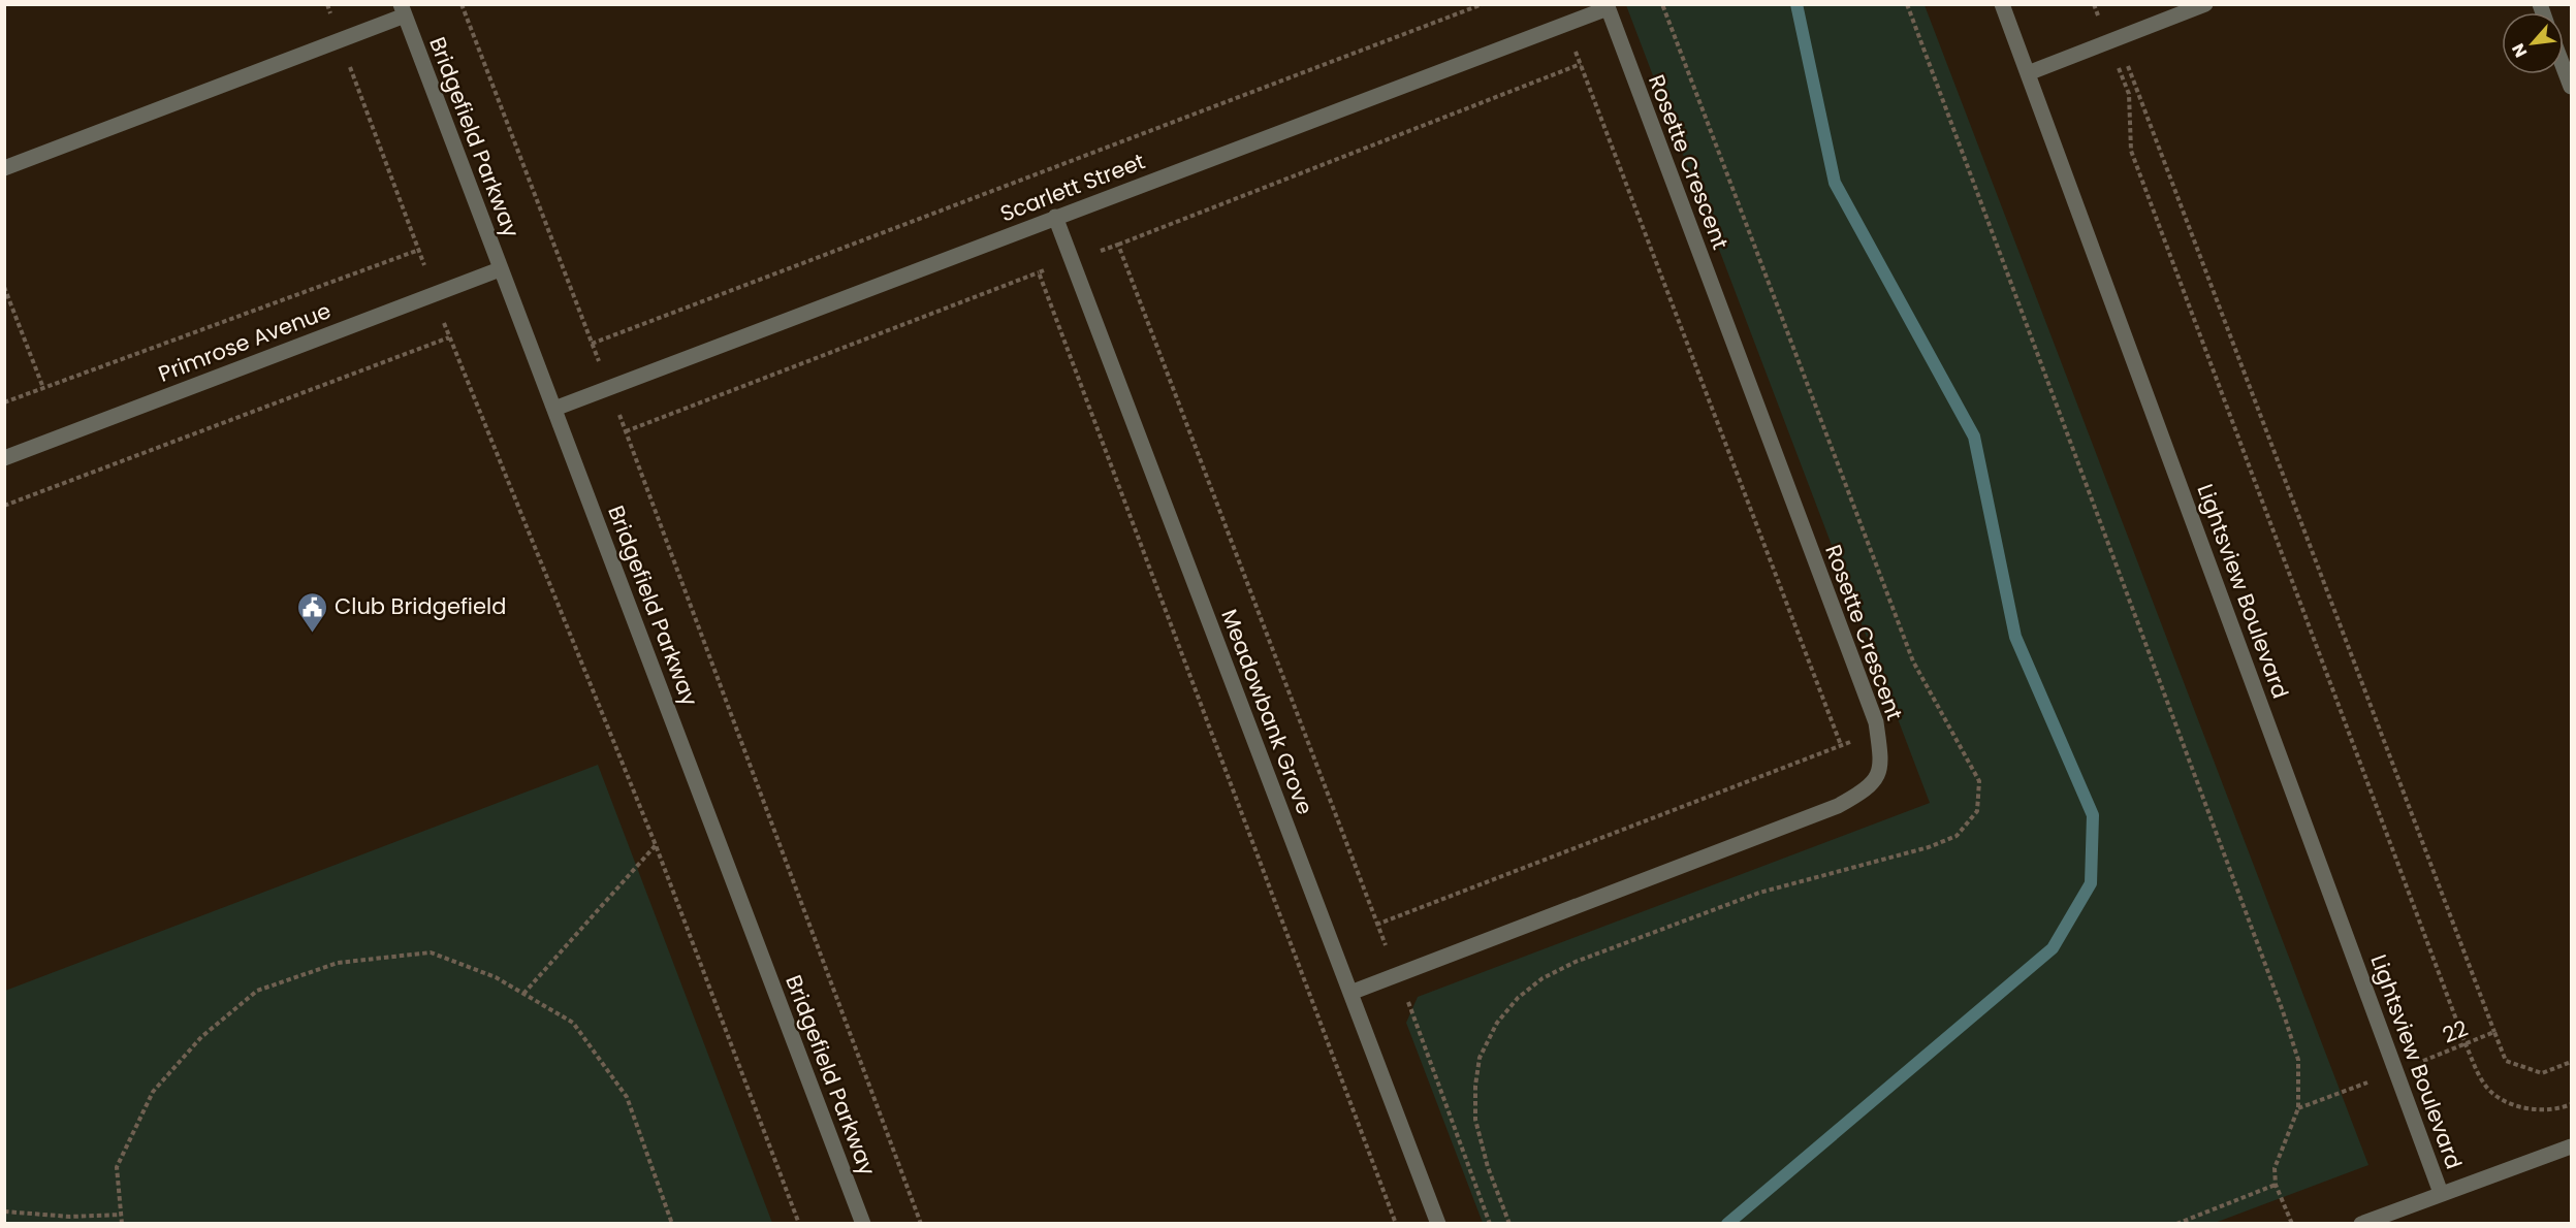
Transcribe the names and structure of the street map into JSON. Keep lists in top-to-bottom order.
{
  "streets": {
    "street": [
      "Bridgefield Parkway",
      "Rosette Crescent",
      "Scarlett Street",
      "Primrose Avenue",
      "Lightsview Boulevard",
      "Meadowbank Grove"
    ],
    "path": ["22"]
  },
  "crossings": [
    ["Bridgefield Parkway", "Scarlett Street"],
    ["Bridgefield Parkway", "Primrose Avenue"],
    ["Rosette Crescent", "Scarlett Street"],
    ["Rosette Crescent", "Meadowbank Grove"],
    ["Scarlett Street", "Meadowbank Grove"],
    ["Lightsview Boulevard", "22"]
  ],
  "places": {
    "public building": ["Club Bridgefield"]
  },
  "north": "bottom left"
}
